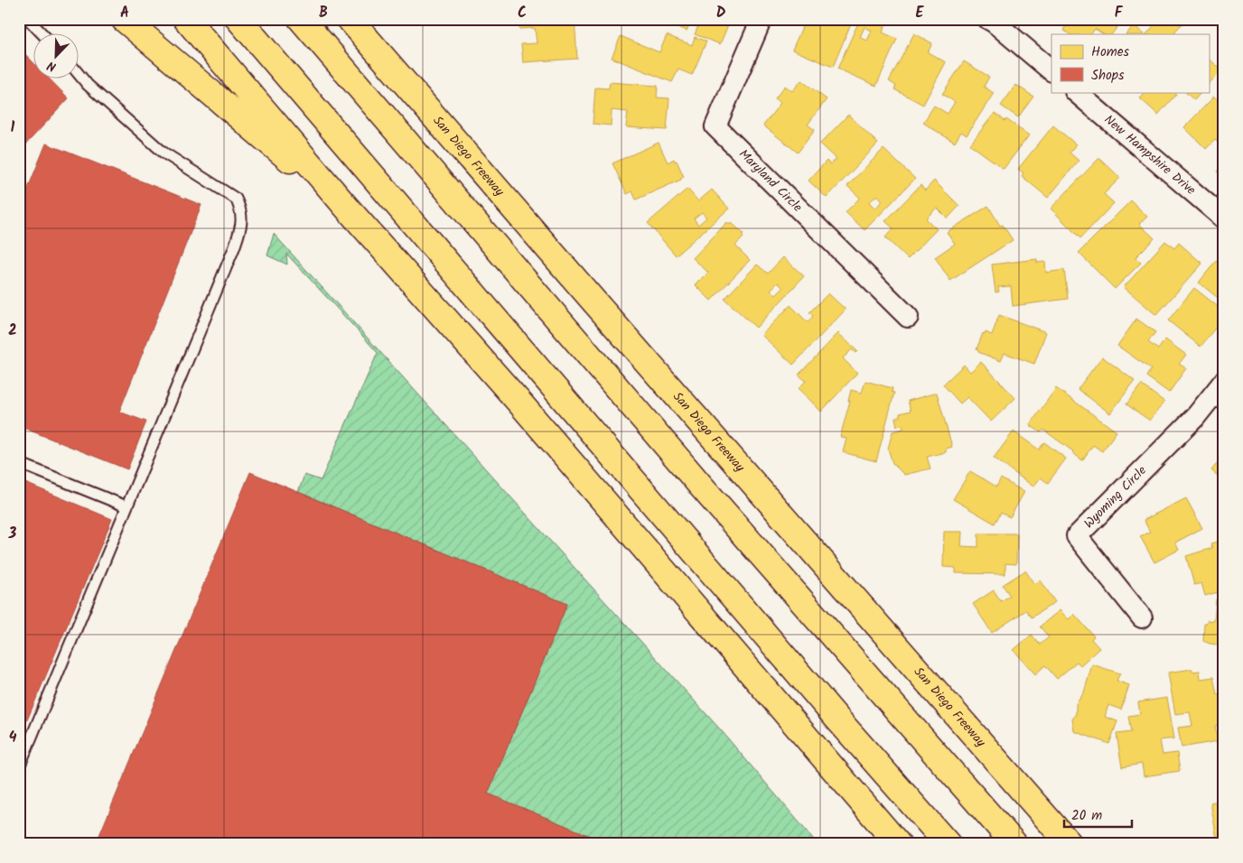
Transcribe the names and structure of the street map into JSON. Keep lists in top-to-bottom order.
{
  "streets": {
    "highway": ["San Diego Freeway"],
    "street": ["New Hampshire Drive", "Maryland Circle", "Wyoming Circle"]
  },
  "legend": ["Homes", "Shops"],
  "scale_bar": "20 m",
  "north": "bottom left",
  "grid": {
    "columns": [
      "A",
      "B",
      "C",
      "D",
      "E",
      "F"
    ],
    "rows": [
      "1",
      "2",
      "3",
      "4"
    ]
  }
}
